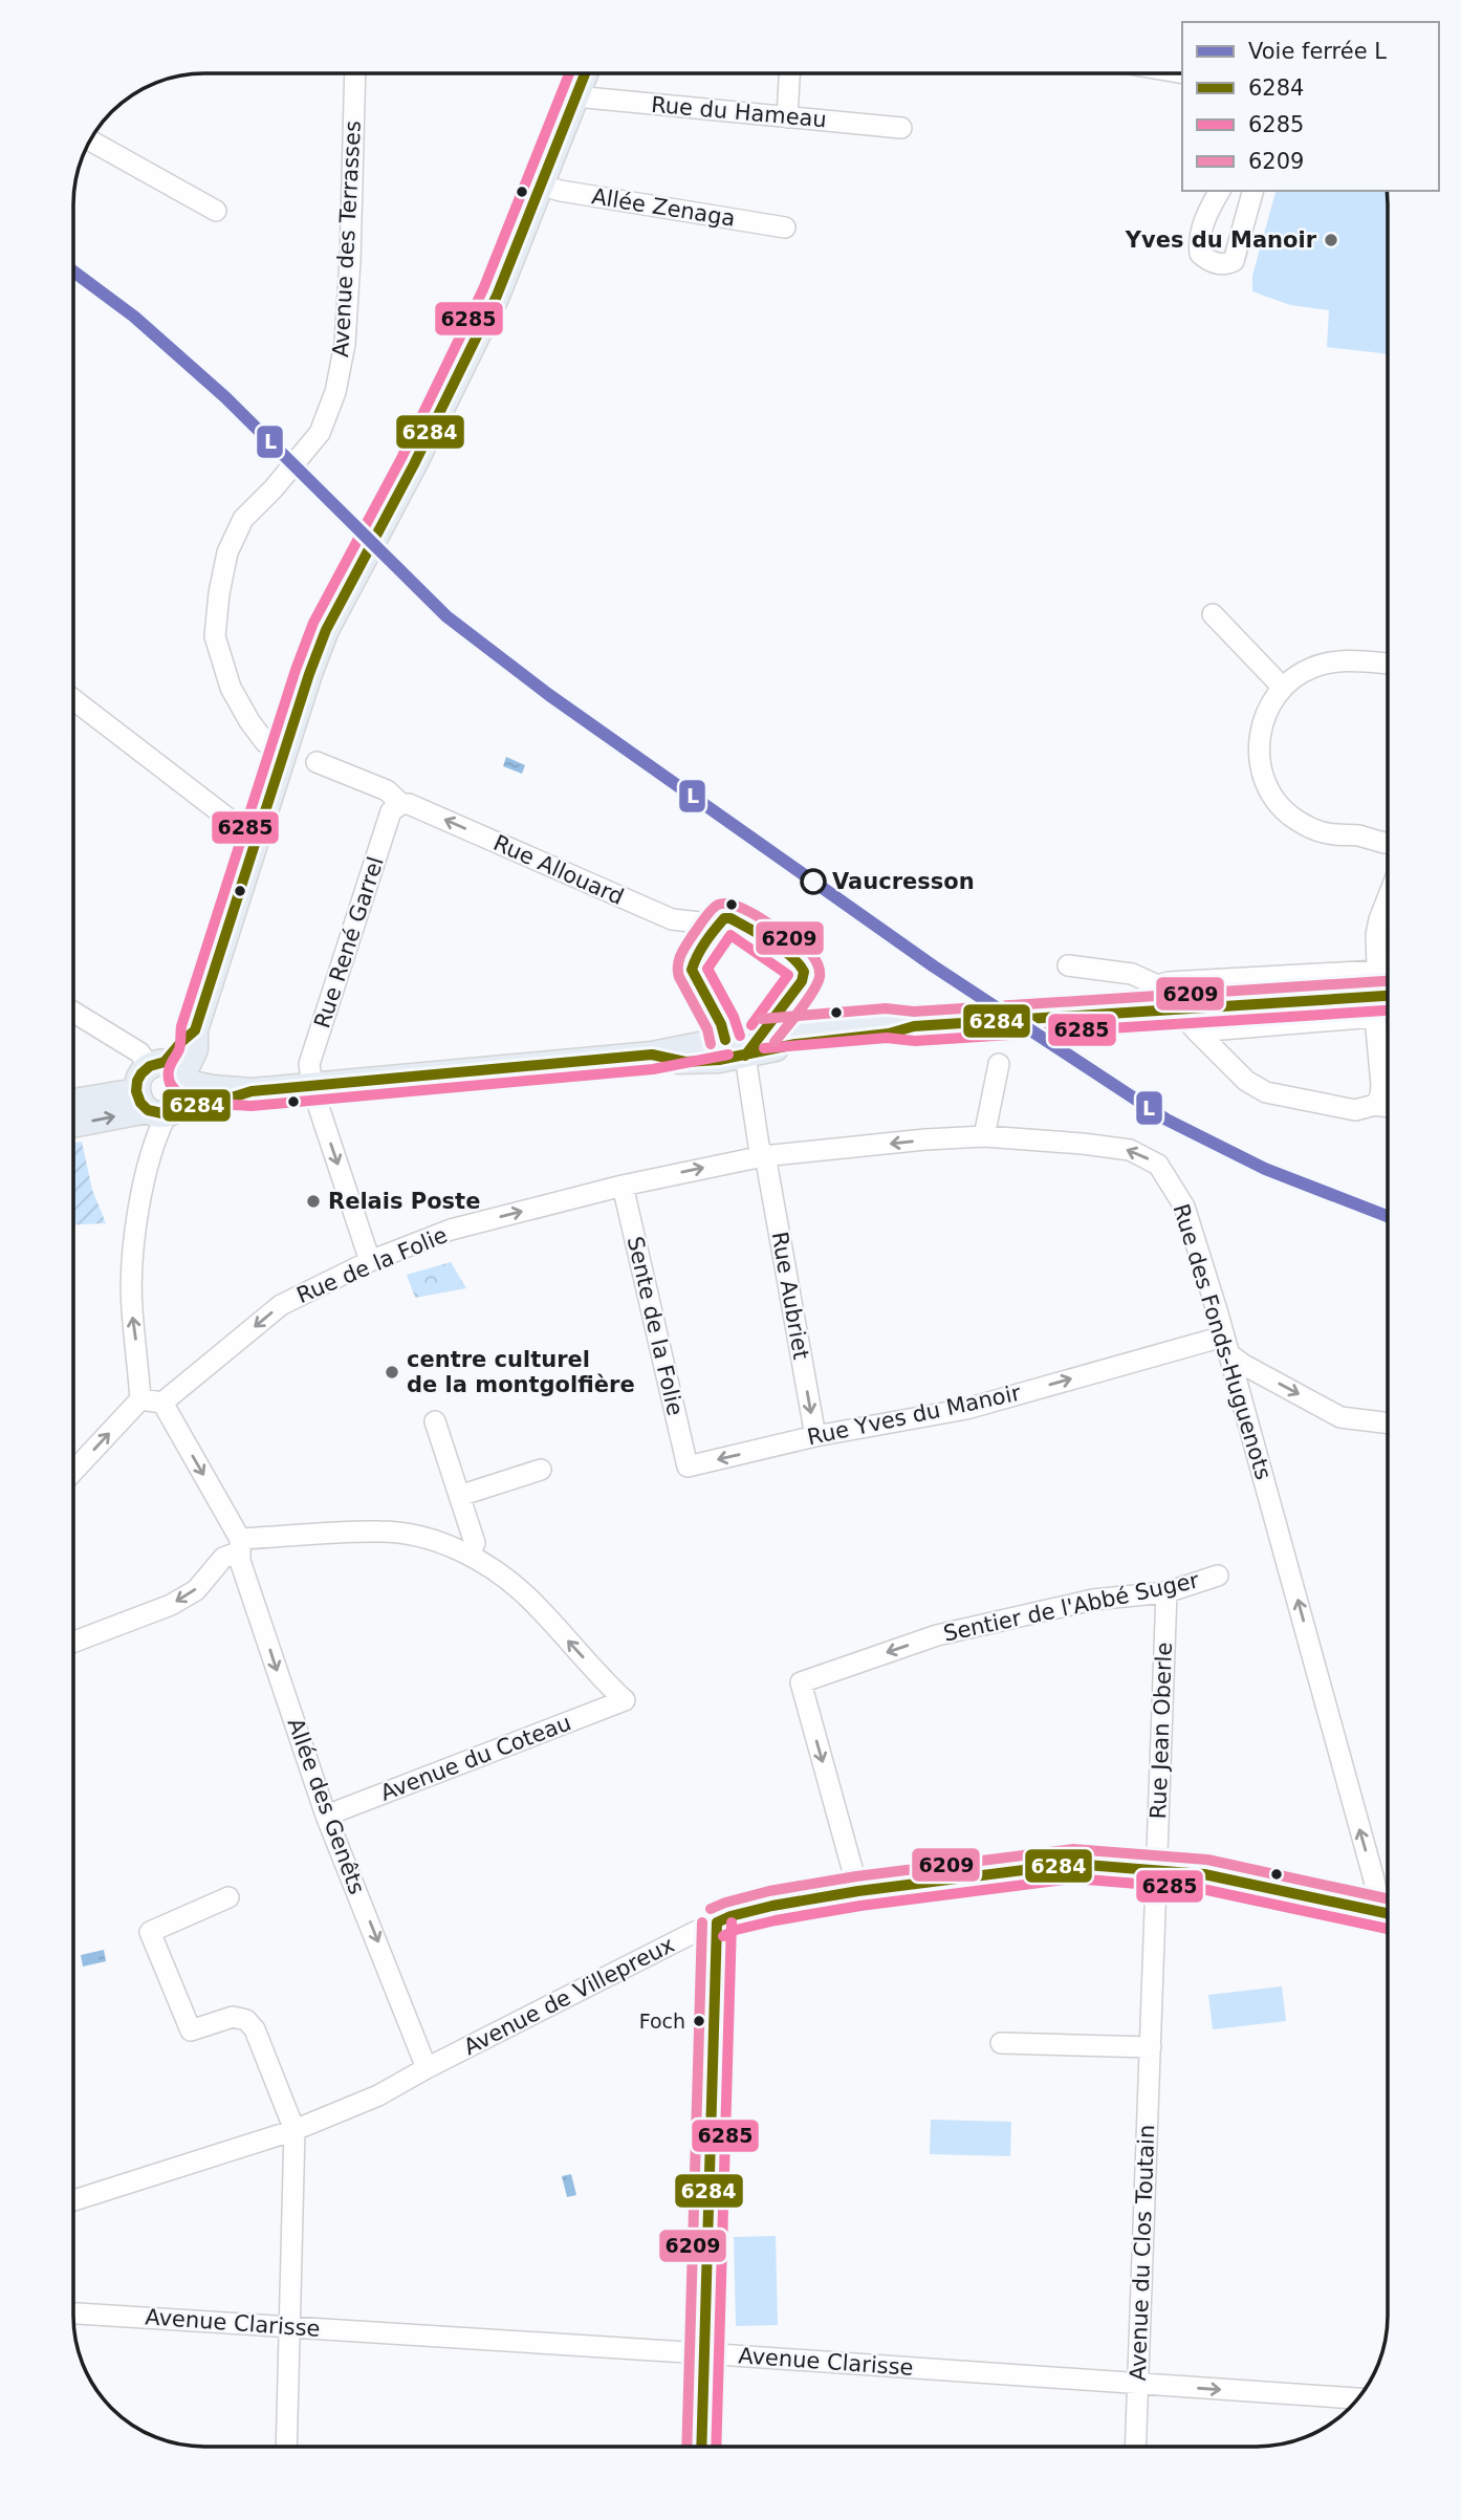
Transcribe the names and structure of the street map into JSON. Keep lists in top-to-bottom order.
{
  "streets": {
    "street": [
      "Rue du Hameau",
      "Allée Zenaga",
      "Avenue des Terrasses",
      "Rue Allouard",
      "Rue René Garrel",
      "Rue de la Folie",
      "Rue Aubriet",
      "Sente de la Folie",
      "Rue des Fonds-Huguenots",
      "Rue Yves du Manoir",
      "Sentier de l'Abbé Suger",
      "Rue Jean Oberle",
      "Avenue du Coteau",
      "Allée des Genêts",
      "Avenue de Villepreux",
      "Avenue du Clos Toutain",
      "Avenue Clarisse"
    ]
  },
  "crossings": [
    ["Rue Allouard", "Rue René Garrel"],
    ["Rue de la Folie", "Rue Aubriet"],
    ["Rue de la Folie", "Sente de la Folie"],
    ["Rue de la Folie", "Rue des Fonds-Huguenots"],
    ["Rue de la Folie", "Allée des Genêts"],
    ["Rue Aubriet", "Rue des Fonds-Huguenots"],
    ["Rue Aubriet", "Rue Yves du Manoir"],
    ["Sente de la Folie", "Rue Yves du Manoir"],
    ["Rue des Fonds-Huguenots", "Rue Yves du Manoir"],
    ["Rue des Fonds-Huguenots", "Avenue de Villepreux"],
    ["Sentier de l'Abbé Suger", "Rue Jean Oberle"],
    ["Sentier de l'Abbé Suger", "Avenue de Villepreux"],
    ["Rue Jean Oberle", "Avenue de Villepreux"],
    ["Rue Jean Oberle", "Avenue du Clos Toutain"],
    ["Avenue du Coteau", "Allée des Genêts"],
    ["Allée des Genêts", "Avenue de Villepreux"],
    ["Avenue de Villepreux", "Avenue du Clos Toutain"],
    ["Avenue du Clos Toutain", "Avenue Clarisse"]
  ],
  "one_way": [
    "Rue Allouard",
    "Rue Aubriet",
    "Rue des Fonds-Huguenots",
    "Allée des Genêts"
  ],
  "places": [
    "Yves du Manoir",
    "Vaucresson",
    "Relais Poste",
    "centre culturel de la montgolfière",
    "Foch"
  ],
  "lines": [
    "transit line 6284",
    "transit line 6285",
    "rail line L",
    "transit line 6209"
  ],
  "legend": [
    "Voie ferrée L",
    "6284",
    "6285",
    "6209"
  ]
}
